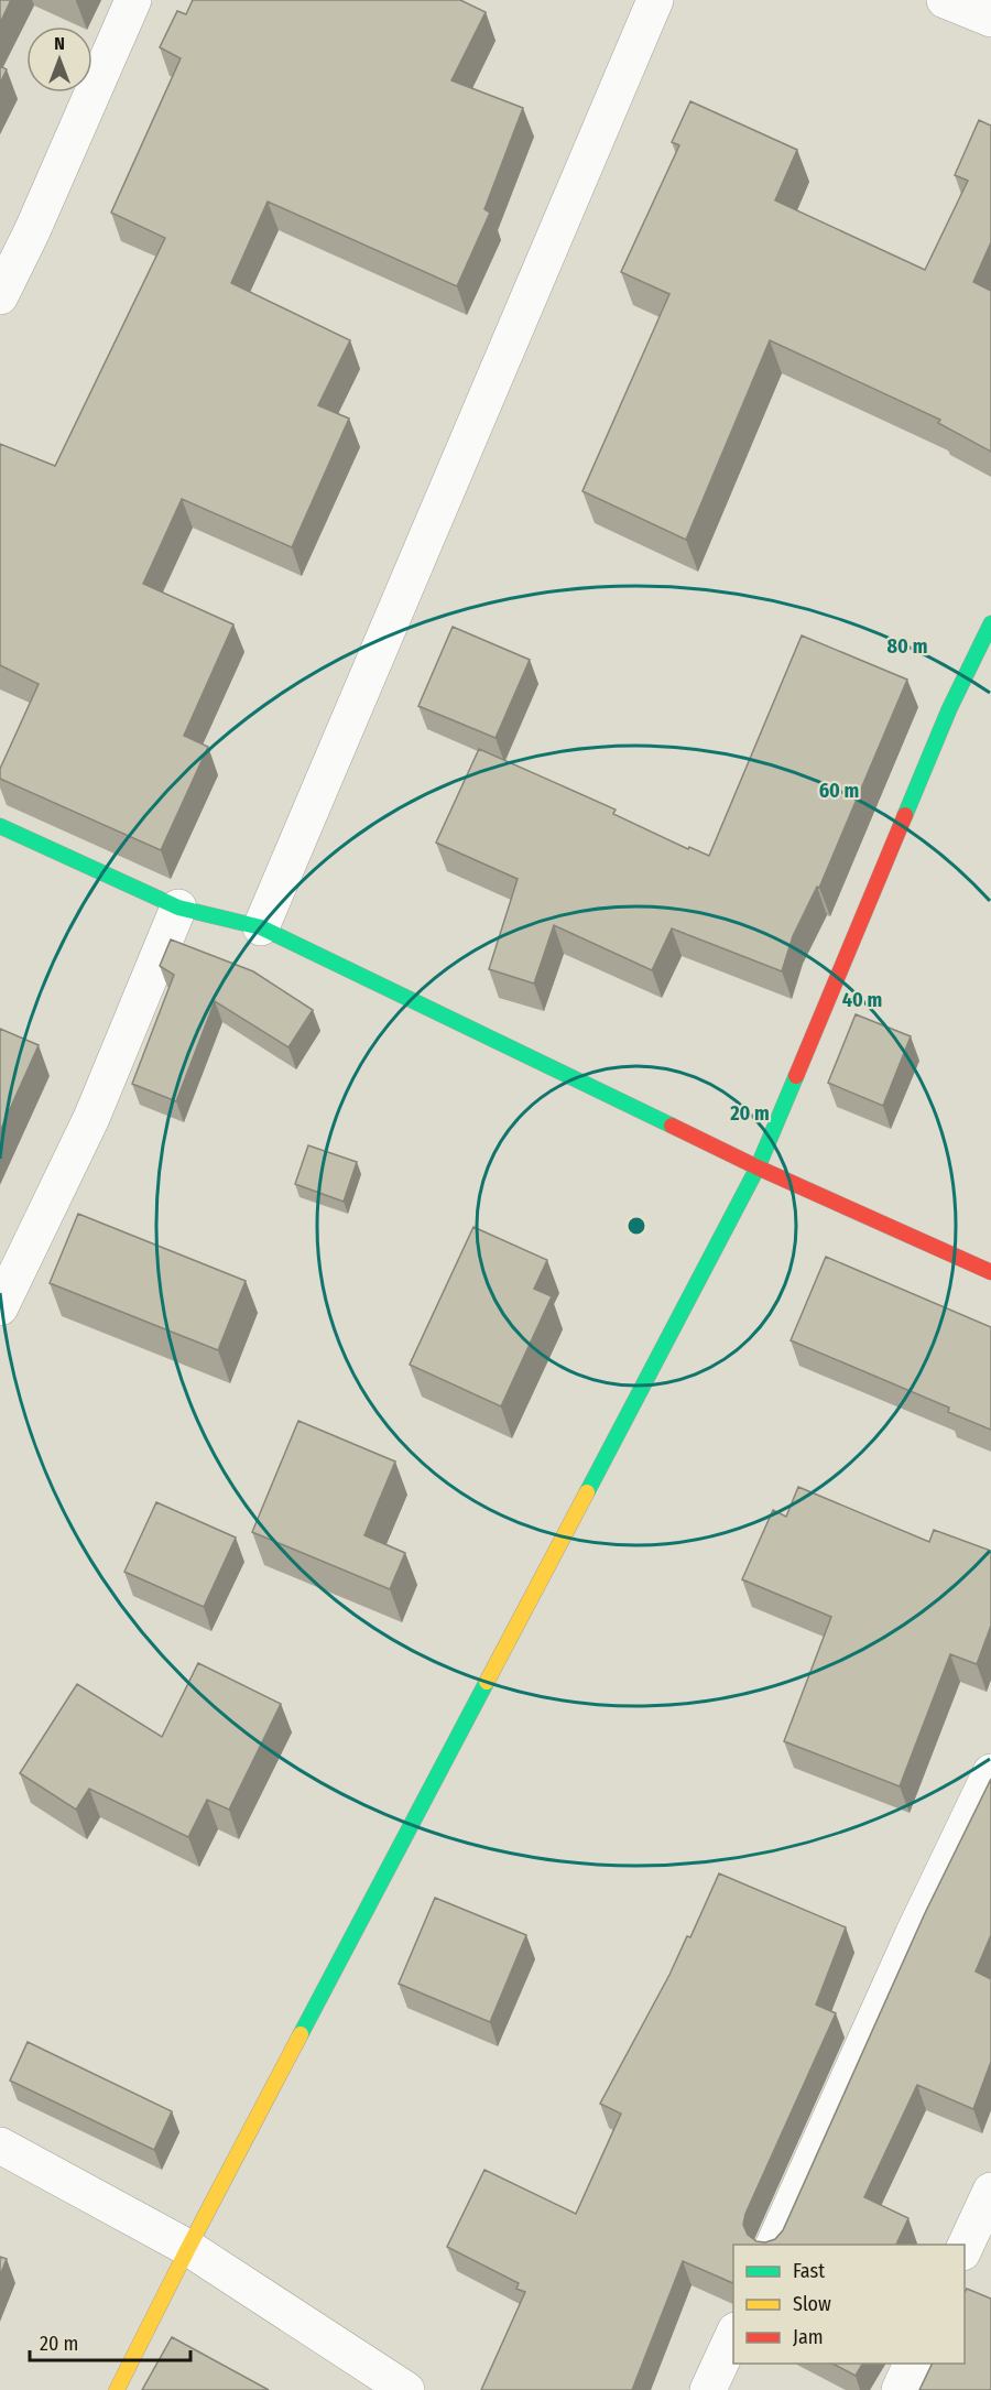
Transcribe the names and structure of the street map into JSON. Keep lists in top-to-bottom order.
{
  "legend": ["Fast", "Slow", "Jam"],
  "scale_bar": "20 m",
  "north": "top",
  "rings": [
    "80 m",
    "60 m",
    "40 m",
    "20 m"
  ]
}
